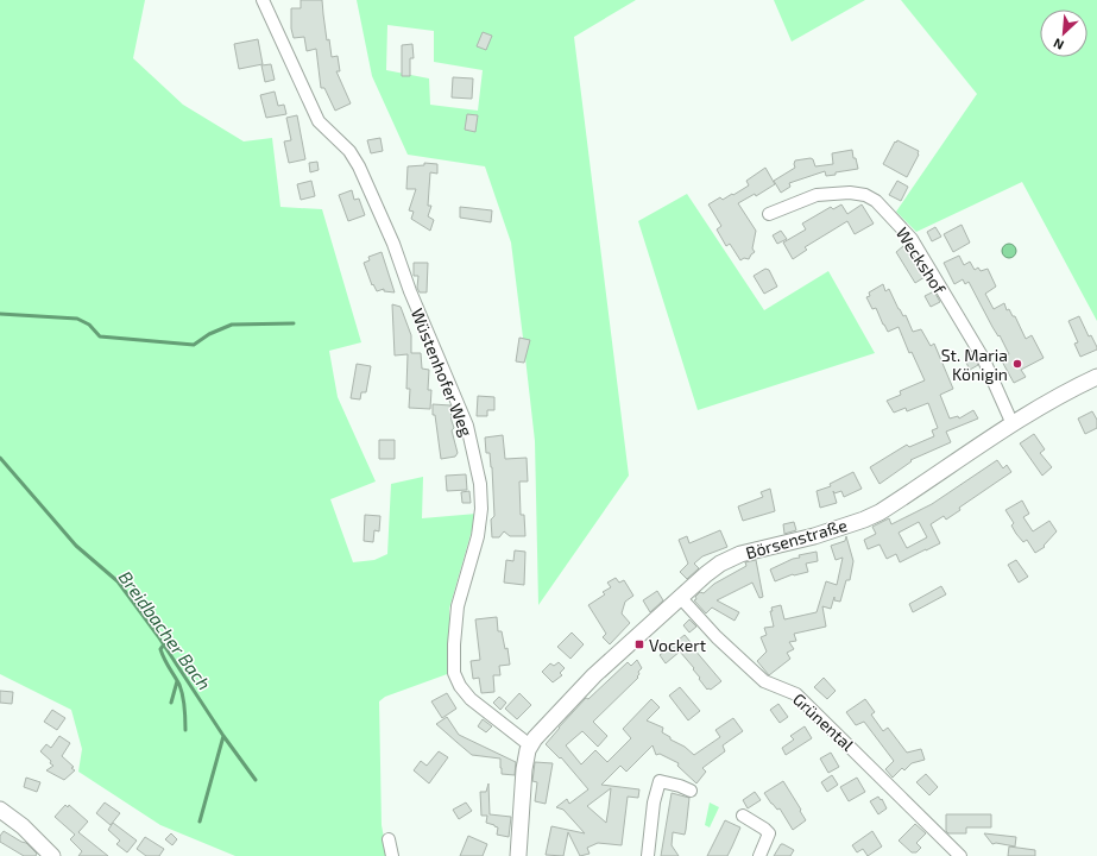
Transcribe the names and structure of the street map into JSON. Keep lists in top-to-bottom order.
{
  "streets": {
    "street": [
      "Weckshof",
      "Wüstenhofer Weg",
      "Börsenstraße",
      "Grünental"
    ]
  },
  "crossings": [
    ["Weckshof", "Börsenstraße"],
    ["Wüstenhofer Weg", "Börsenstraße"],
    ["Börsenstraße", "Grünental"]
  ],
  "water": ["Breidbacher Bach"],
  "places": {
    "other": ["St. Maria Königin"],
    "transit": ["Vockert"]
  },
  "north": "bottom left"
}
